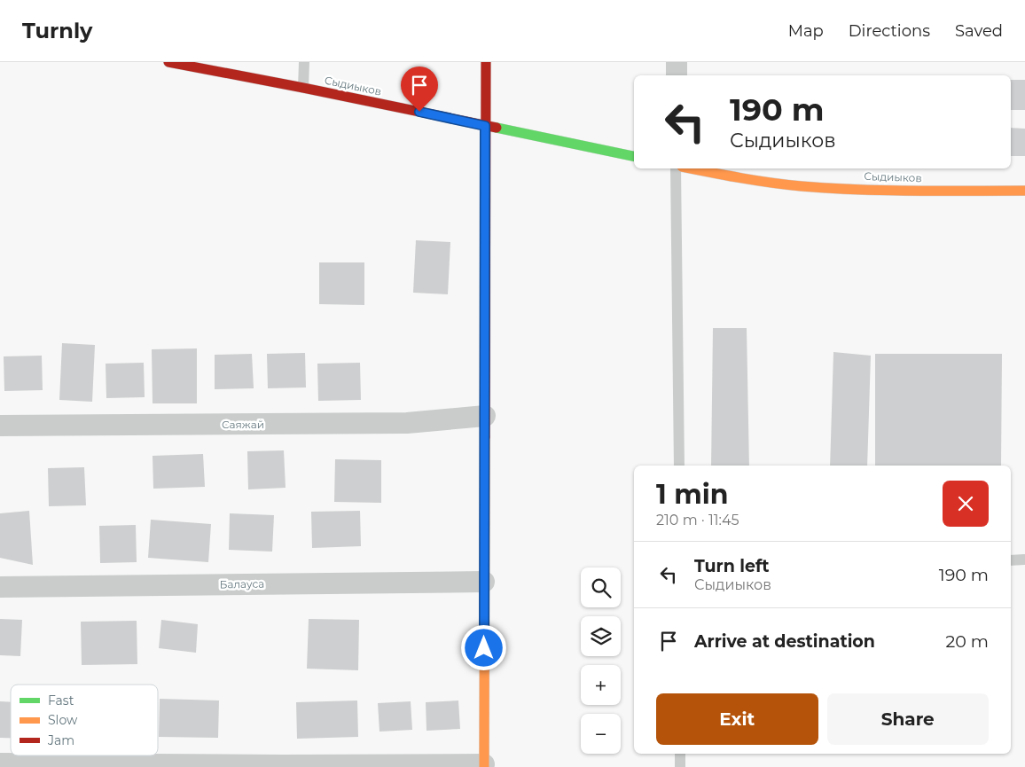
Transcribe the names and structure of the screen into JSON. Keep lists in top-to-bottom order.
{
  "streets": {
    "main road": ["Сыдиыков"],
    "street": ["Саяжай", "Балауса"]
  },
  "legend": ["Fast", "Slow", "Jam"],
  "page": {
    "header": "Turnly",
    "nav": ["Map", "Directions", "Saved"],
    "turn": ["190 m", "Сыдиыков"],
    "heading": ["1 min", "210 m · 11:45"],
    "list": [
      {
        "name": "Turn left",
        "note": "Сыдиыков",
        "value": "190 m"
      },
      {
        "name": "Arrive at destination",
        "value": "20 m"
      }
    ],
    "map_buttons": ["+", "−"],
    "buttons": ["Exit", "Share"]
  }
}
